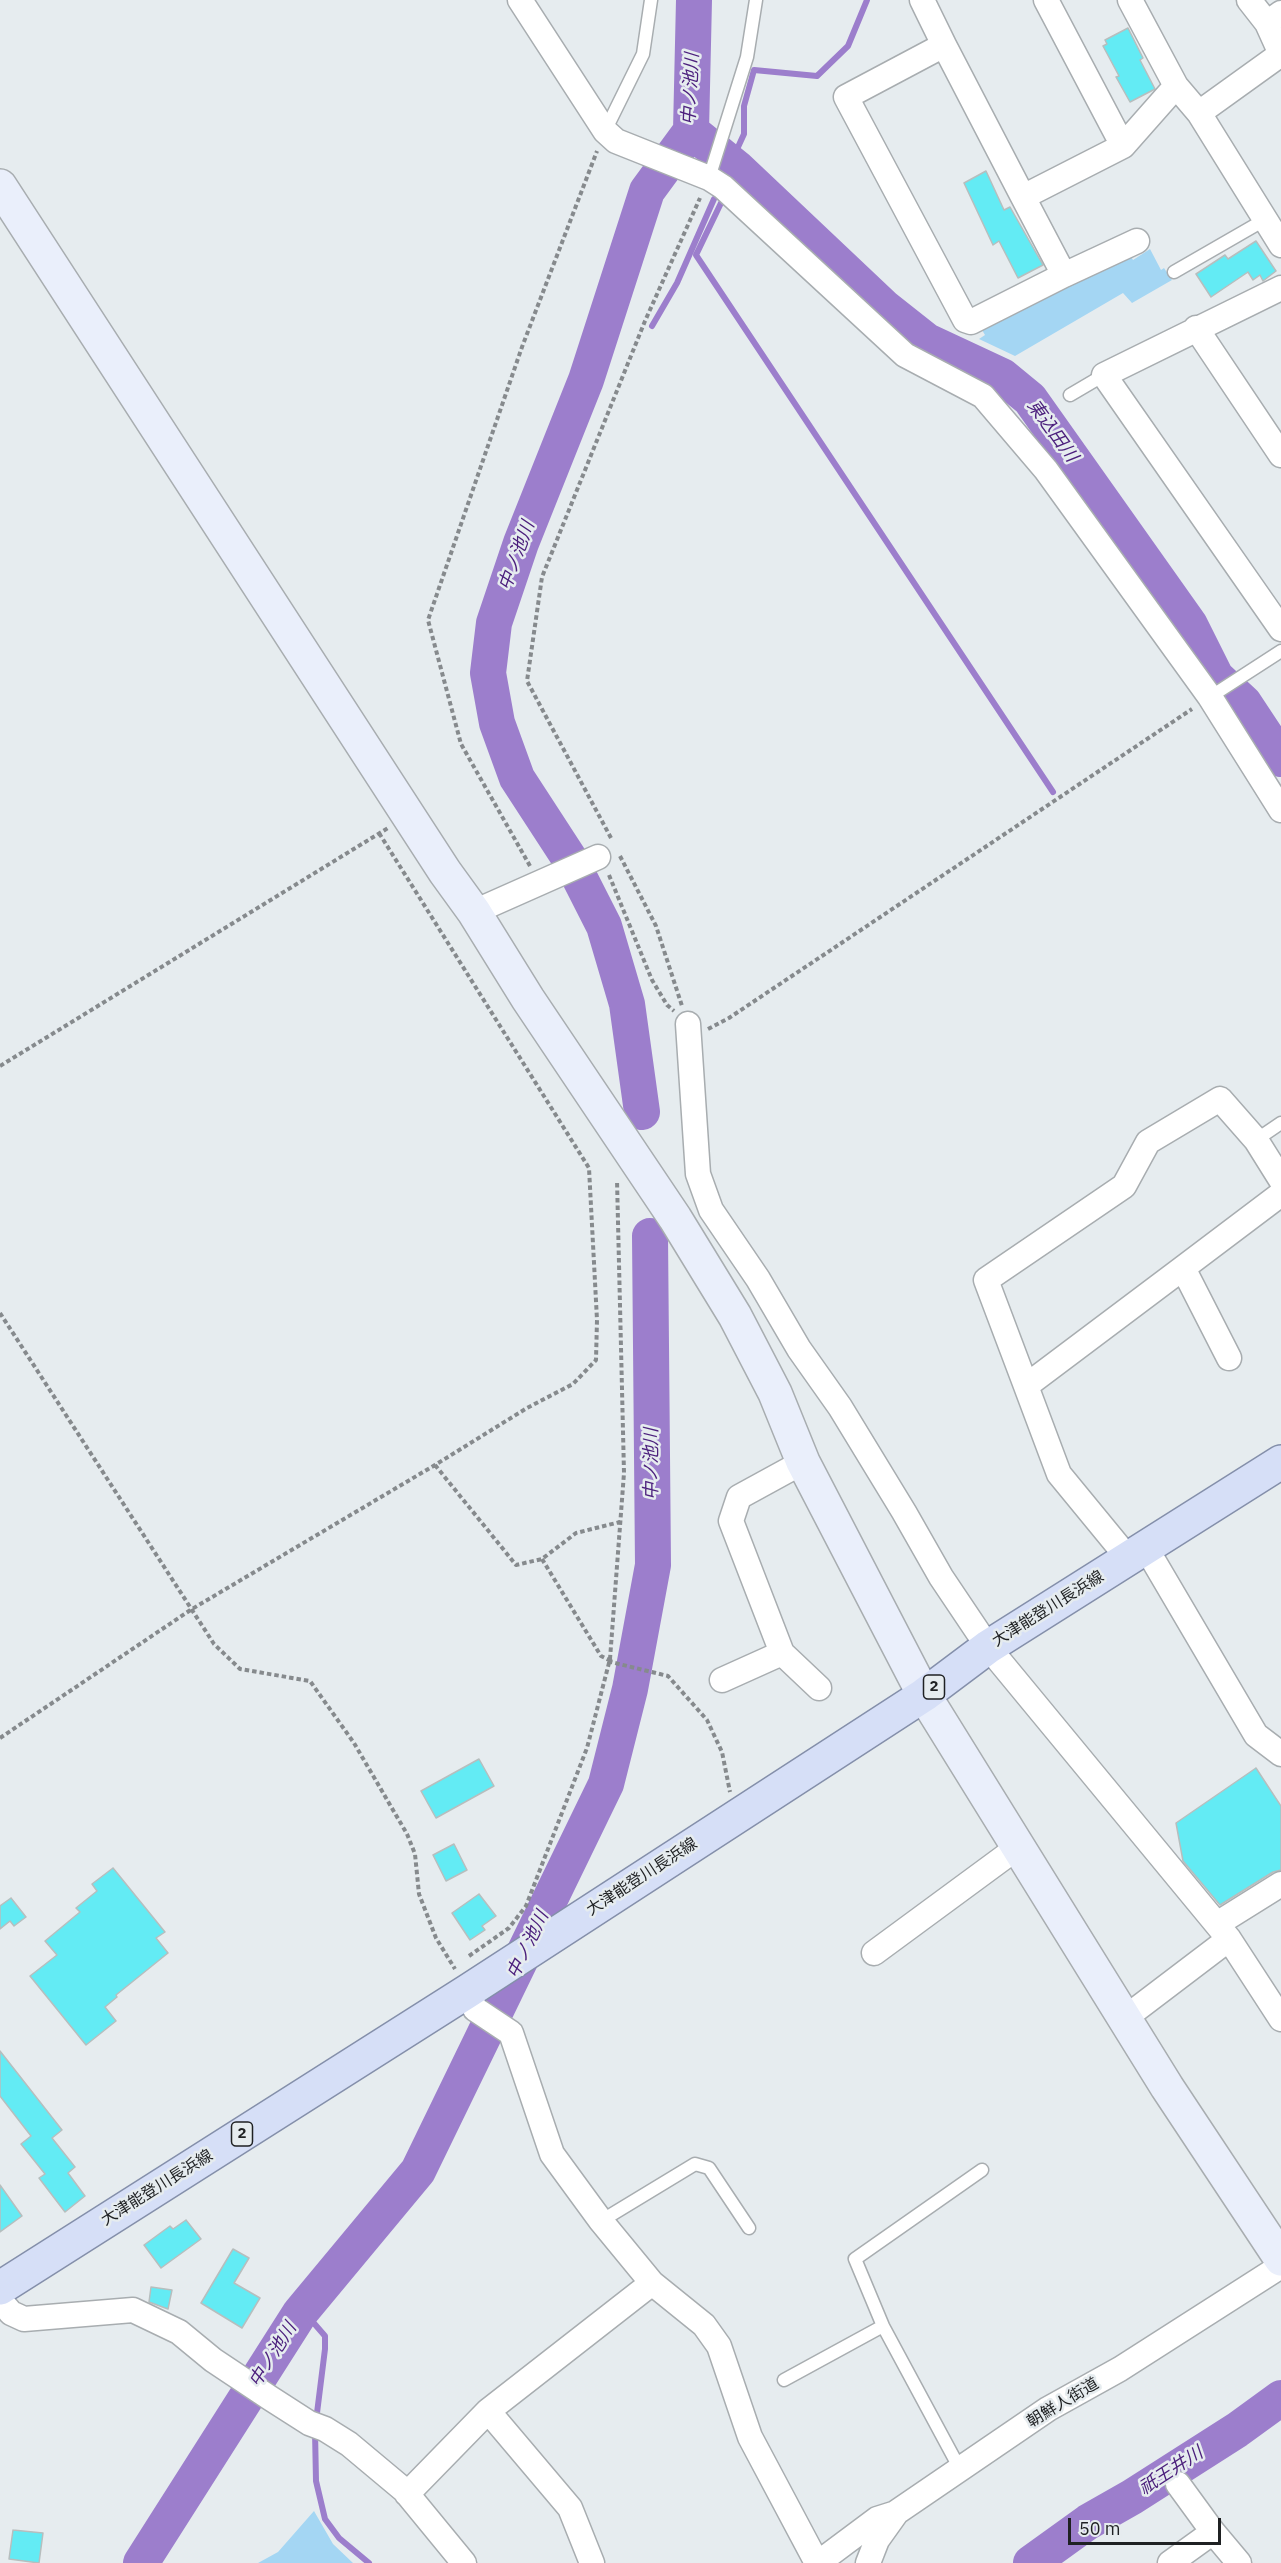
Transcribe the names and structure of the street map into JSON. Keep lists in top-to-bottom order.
{
  "streets": {
    "main road": ["大津能登川長浜線", "2"],
    "street": ["朝鮮人街道"]
  },
  "water": ["中ノ池川", "東込田川", "祇王井川"],
  "scale_bar": "50 m"
}
